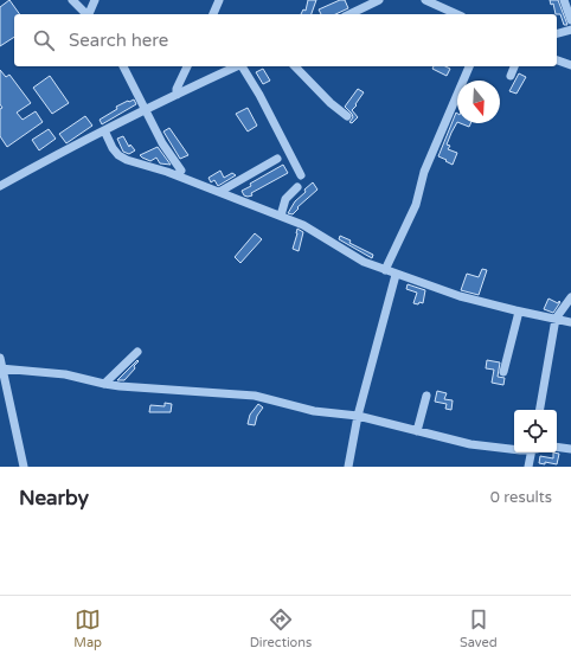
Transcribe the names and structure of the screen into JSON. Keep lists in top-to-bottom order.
{
  "north": "bottom",
  "page": {
    "search": "Search here",
    "heading": ["Nearby", "0 results"],
    "nav": ["Map", "Directions", "Saved"]
  }
}
